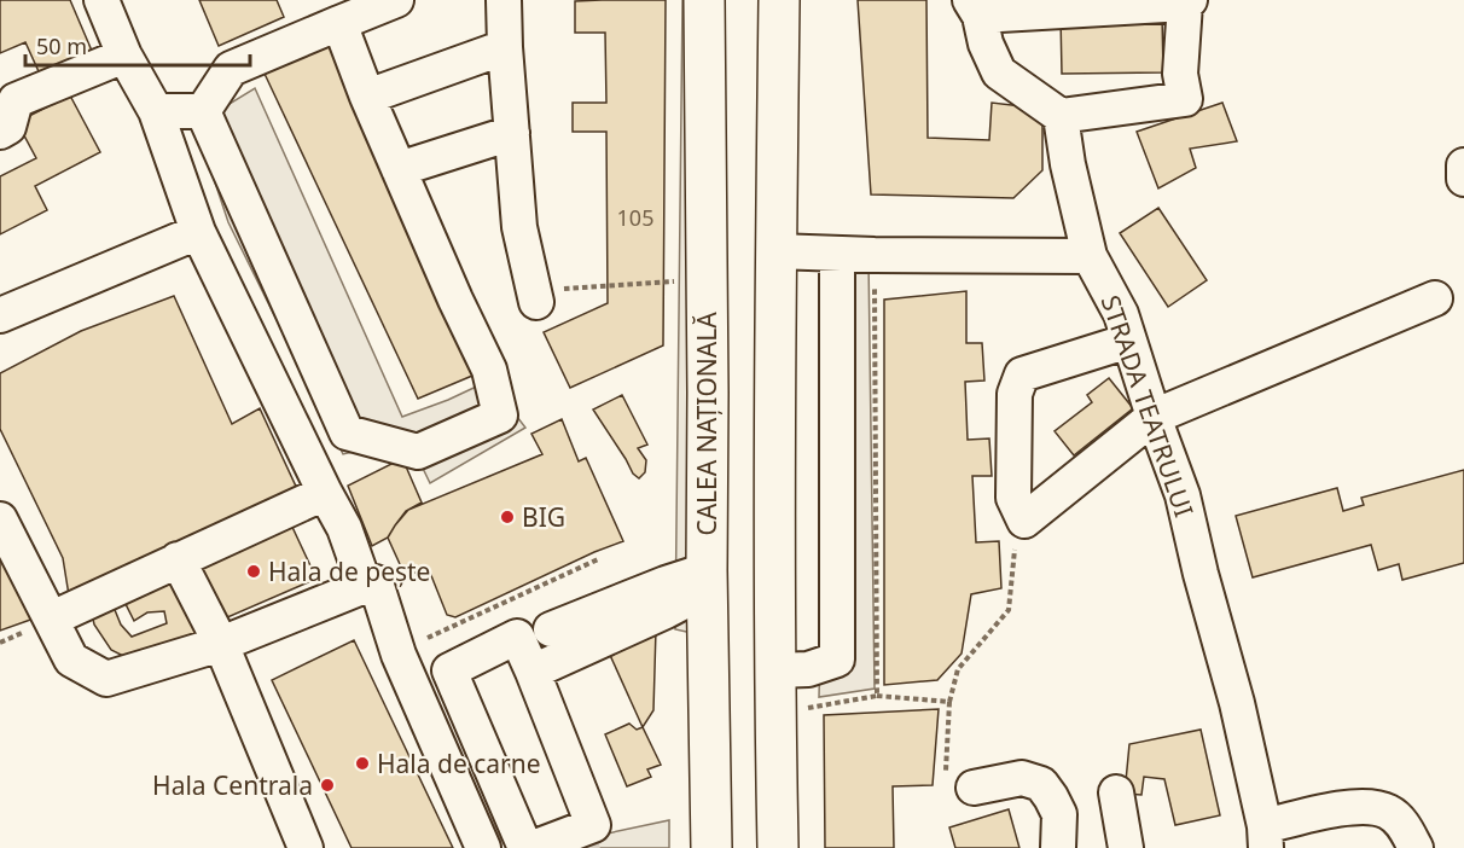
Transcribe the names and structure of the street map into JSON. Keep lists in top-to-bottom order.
{
  "streets": {
    "main road": ["CALEA NAȚIONALĂ"],
    "street": ["STRADA TEATRULUI"]
  },
  "places": [
    "BIG",
    "Hala de pește",
    "Hala de carne",
    "Hala Centrala"
  ],
  "house_numbers": ["105"],
  "scale_bar": "50 m"
}
